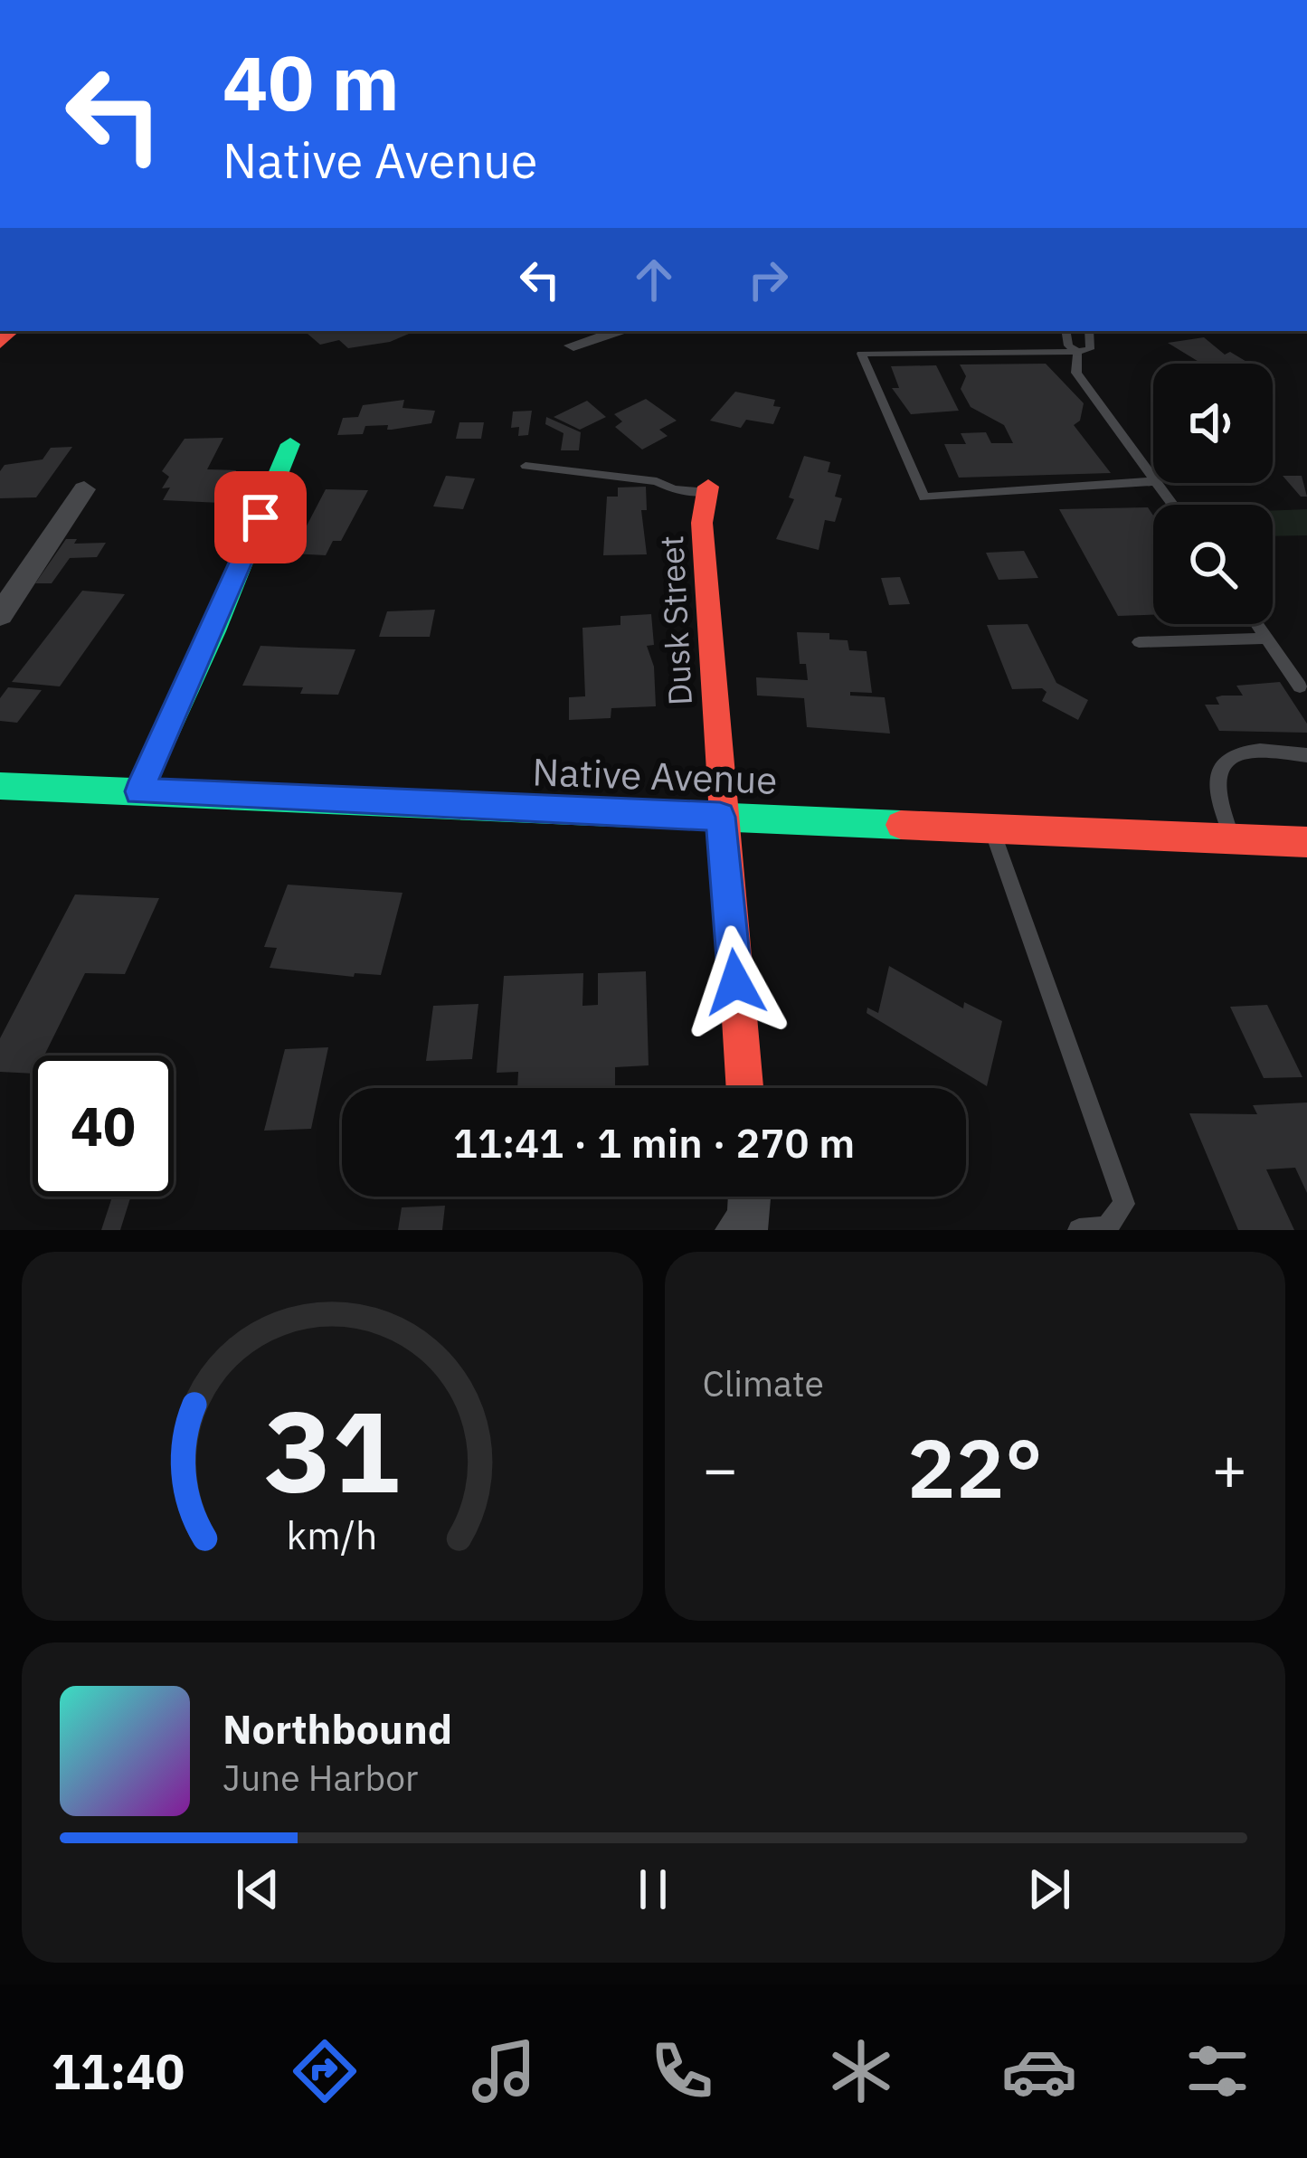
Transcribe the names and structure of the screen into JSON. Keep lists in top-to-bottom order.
{
  "streets": {
    "street": ["Dusk Street", "Native Avenue"]
  },
  "crossings": [
    ["Dusk Street", "Native Avenue"]
  ],
  "page": {
    "turn": ["40 m", "Native Avenue"],
    "limit": "40",
    "trip": "11:41 · 1 min · 270 m",
    "tile": "Climate",
    "heat": ["−", "22°", "+"],
    "song": ["Northbound", "June Harbor"],
    "tabs": "11:40",
    "gauge": ["31", "km/h"]
  }
}
